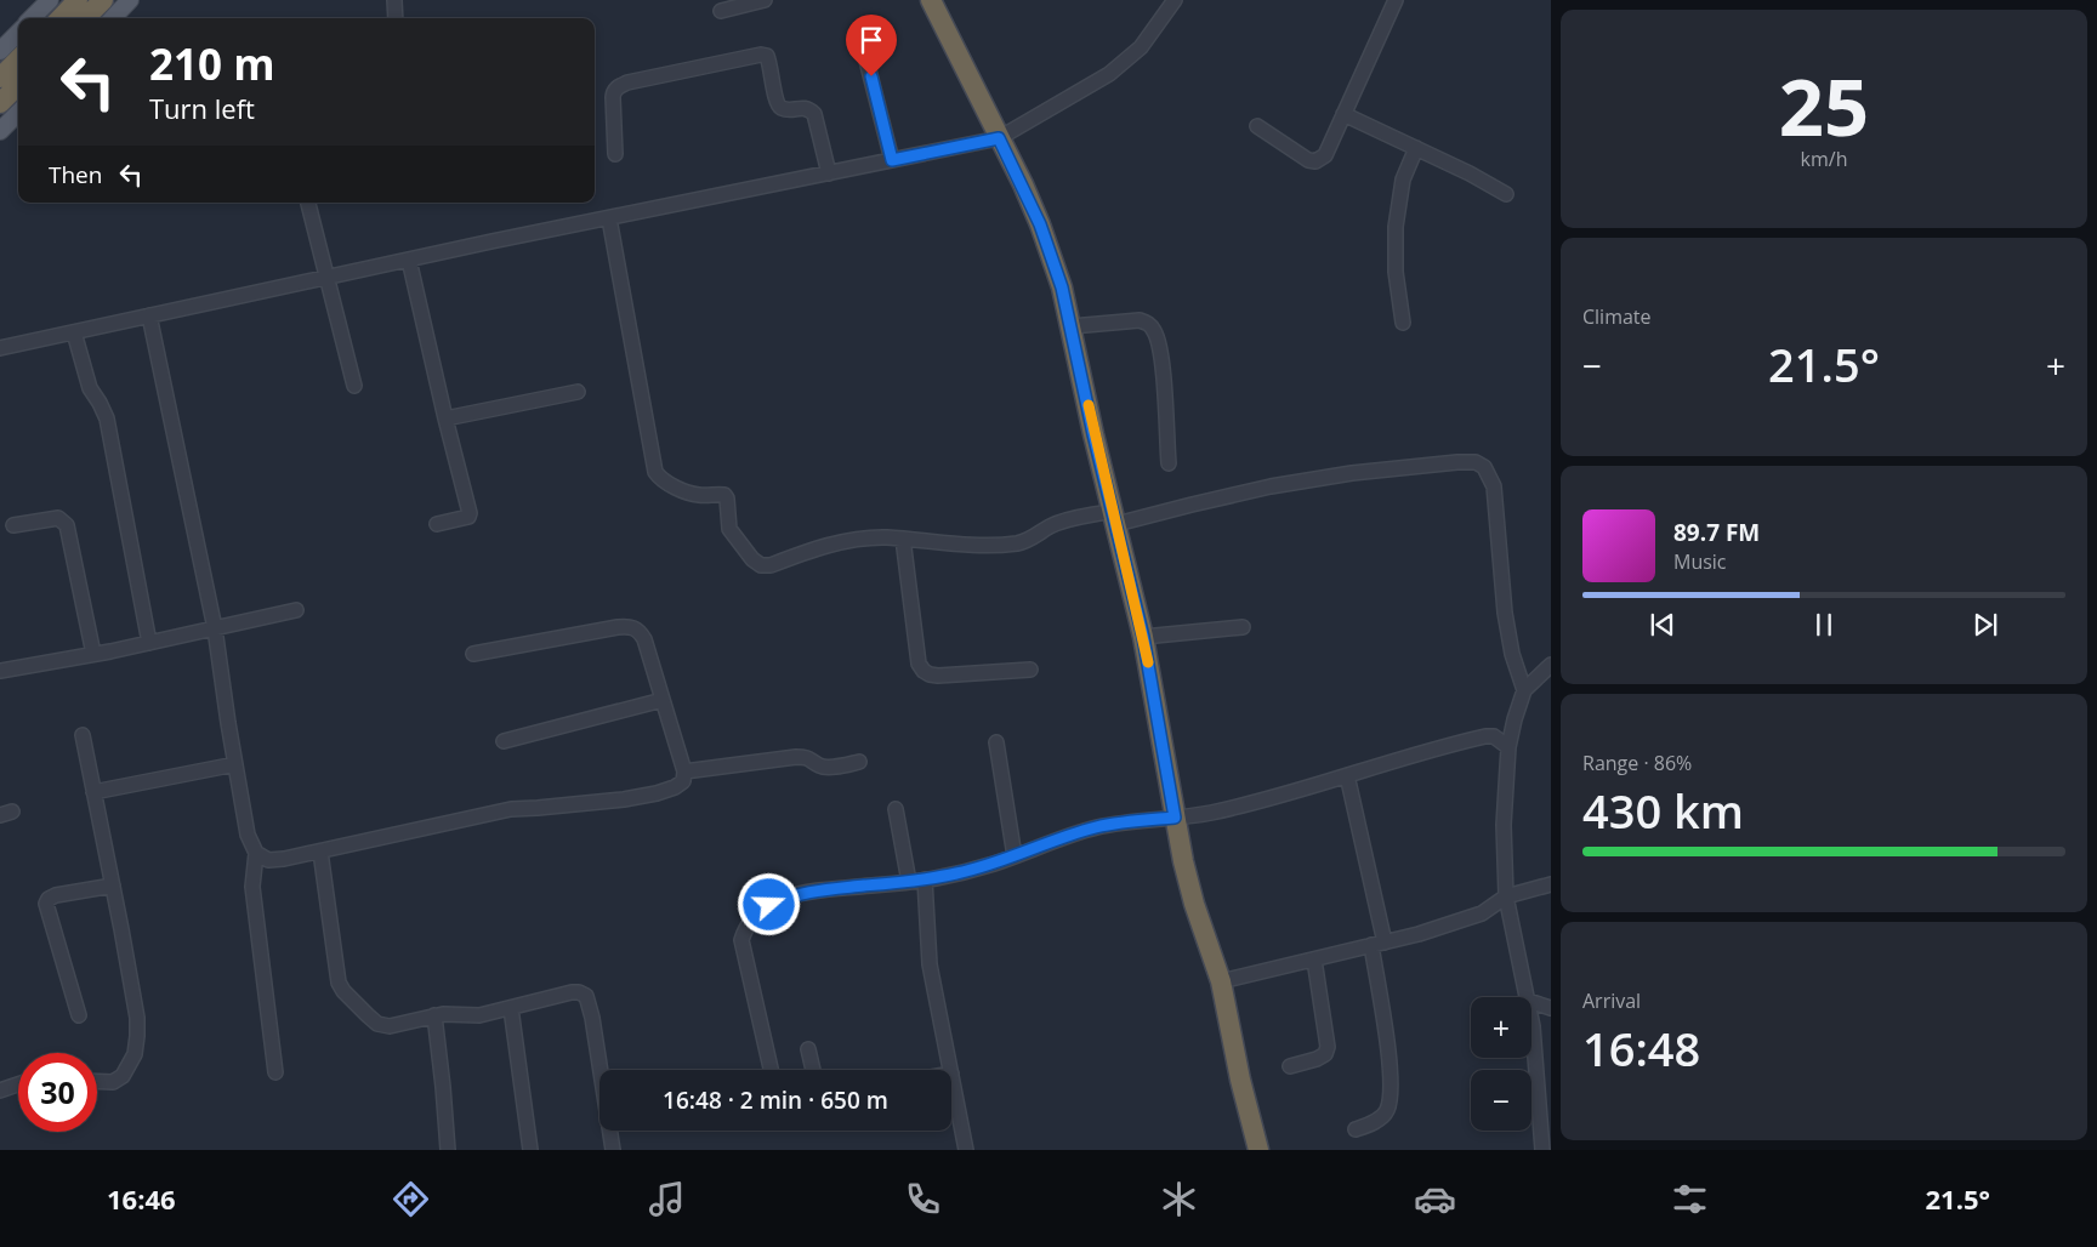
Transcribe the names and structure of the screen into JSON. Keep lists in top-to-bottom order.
{
  "page": {
    "tile": [
      ["25", "km/h"],
      "Climate",
      ["Range · 86%", "430 km"],
      ["Arrival", "16:48"]
    ],
    "turn": ["210 m", "Turn left"],
    "then": "Then",
    "heat": ["−", "21.5°", "+"],
    "song": ["89.7 FM", "Music"],
    "map_buttons": ["+", "−"],
    "limit": "30",
    "trip": "16:48 · 2 min · 650 m",
    "tabs": ["16:46", "21.5°"]
  }
}
